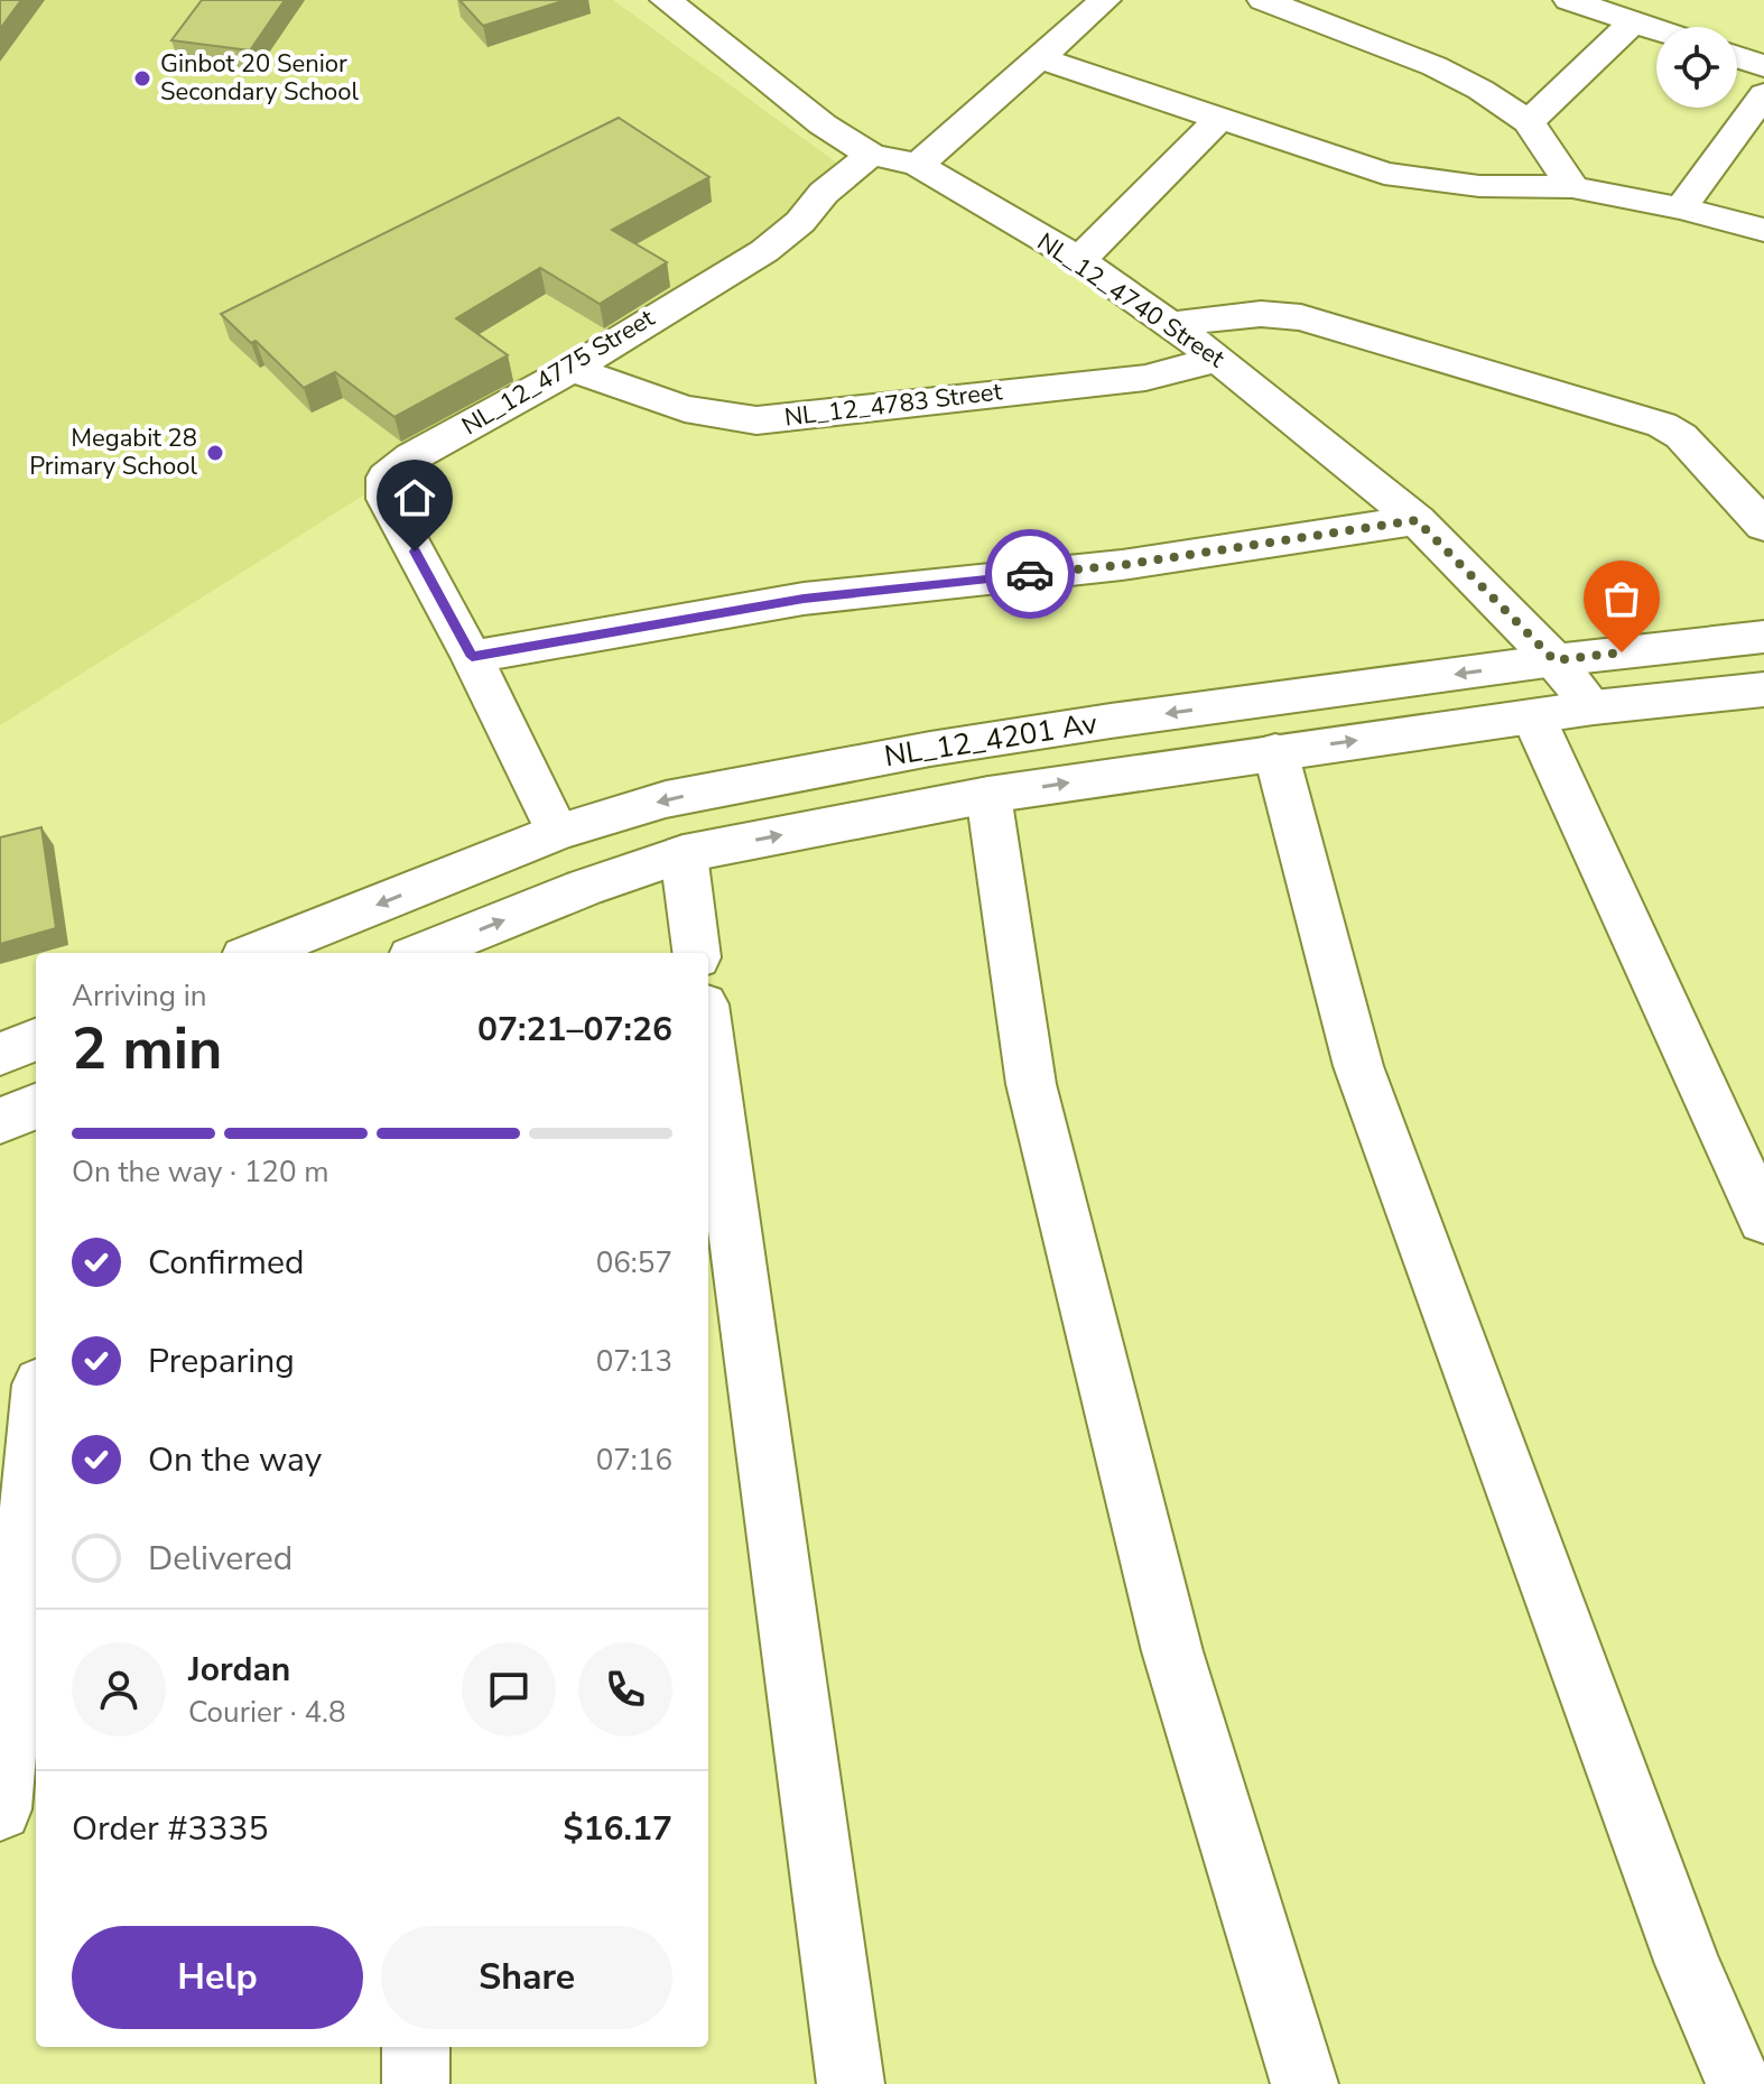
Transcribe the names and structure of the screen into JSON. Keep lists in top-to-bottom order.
{
  "streets": {
    "street": [
      "NL_12_4740 Street",
      "NL_12_4775 Street",
      "NL_12_4783 Street",
      "NL_12_4201 Av"
    ]
  },
  "crossings": [
    ["NL_12_4740 Street", "NL_12_4775 Street"],
    ["NL_12_4740 Street", "NL_12_4783 Street"],
    ["NL_12_4740 Street", "NL_12_4201 Av"],
    ["NL_12_4775 Street", "NL_12_4783 Street"],
    ["NL_12_4775 Street", "NL_12_4201 Av"]
  ],
  "places": ["Ginbot 20 Senior Secondary School", "Megabit 28 Primary School"],
  "page": {
    "heading": ["2 min", "Arriving in", "07:21–07:26"],
    "panel": [
      "Jordan",
      "Courier · 4.8",
      "Order #3335",
      "$16.17"
    ],
    "bar": "On the way · 120 m",
    "list": [
      ["Confirmed", "06:57"],
      ["Preparing", "07:13"],
      ["On the way", "07:16"],
      "Delivered"
    ],
    "buttons": ["Help", "Share"]
  }
}
